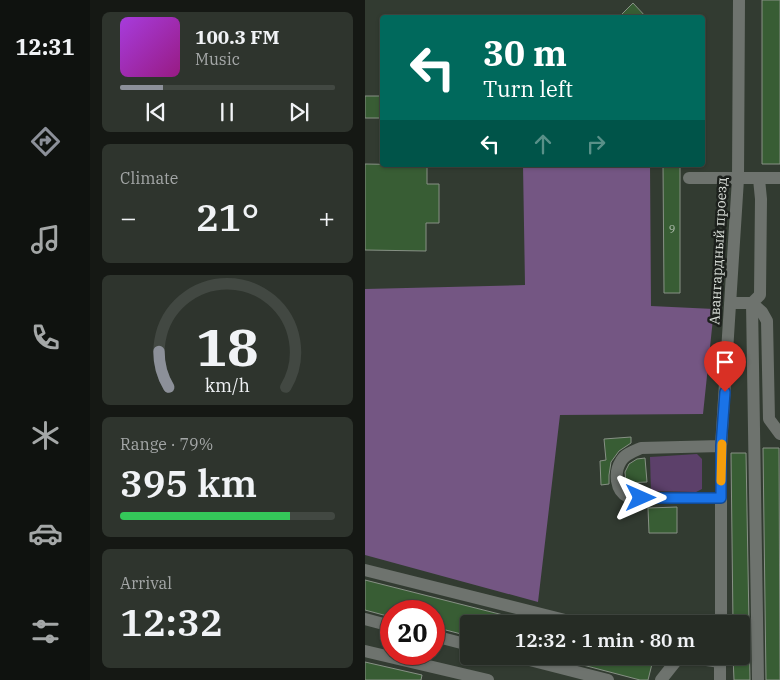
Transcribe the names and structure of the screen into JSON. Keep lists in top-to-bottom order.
{
  "streets": {
    "street": ["Авангардный проезд"]
  },
  "house_numbers": ["9"],
  "page": {
    "tabs": "12:31",
    "turn": ["30 m", "Turn left"],
    "song": ["100.3 FM", "Music"],
    "tile": [
      "Climate",
      ["Range · 79%", "395 km"],
      ["Arrival", "12:32"]
    ],
    "heat": ["−", "21°", "+"],
    "limit": "20",
    "trip": "12:32 · 1 min · 80 m",
    "gauge": ["18", "km/h"]
  }
}
